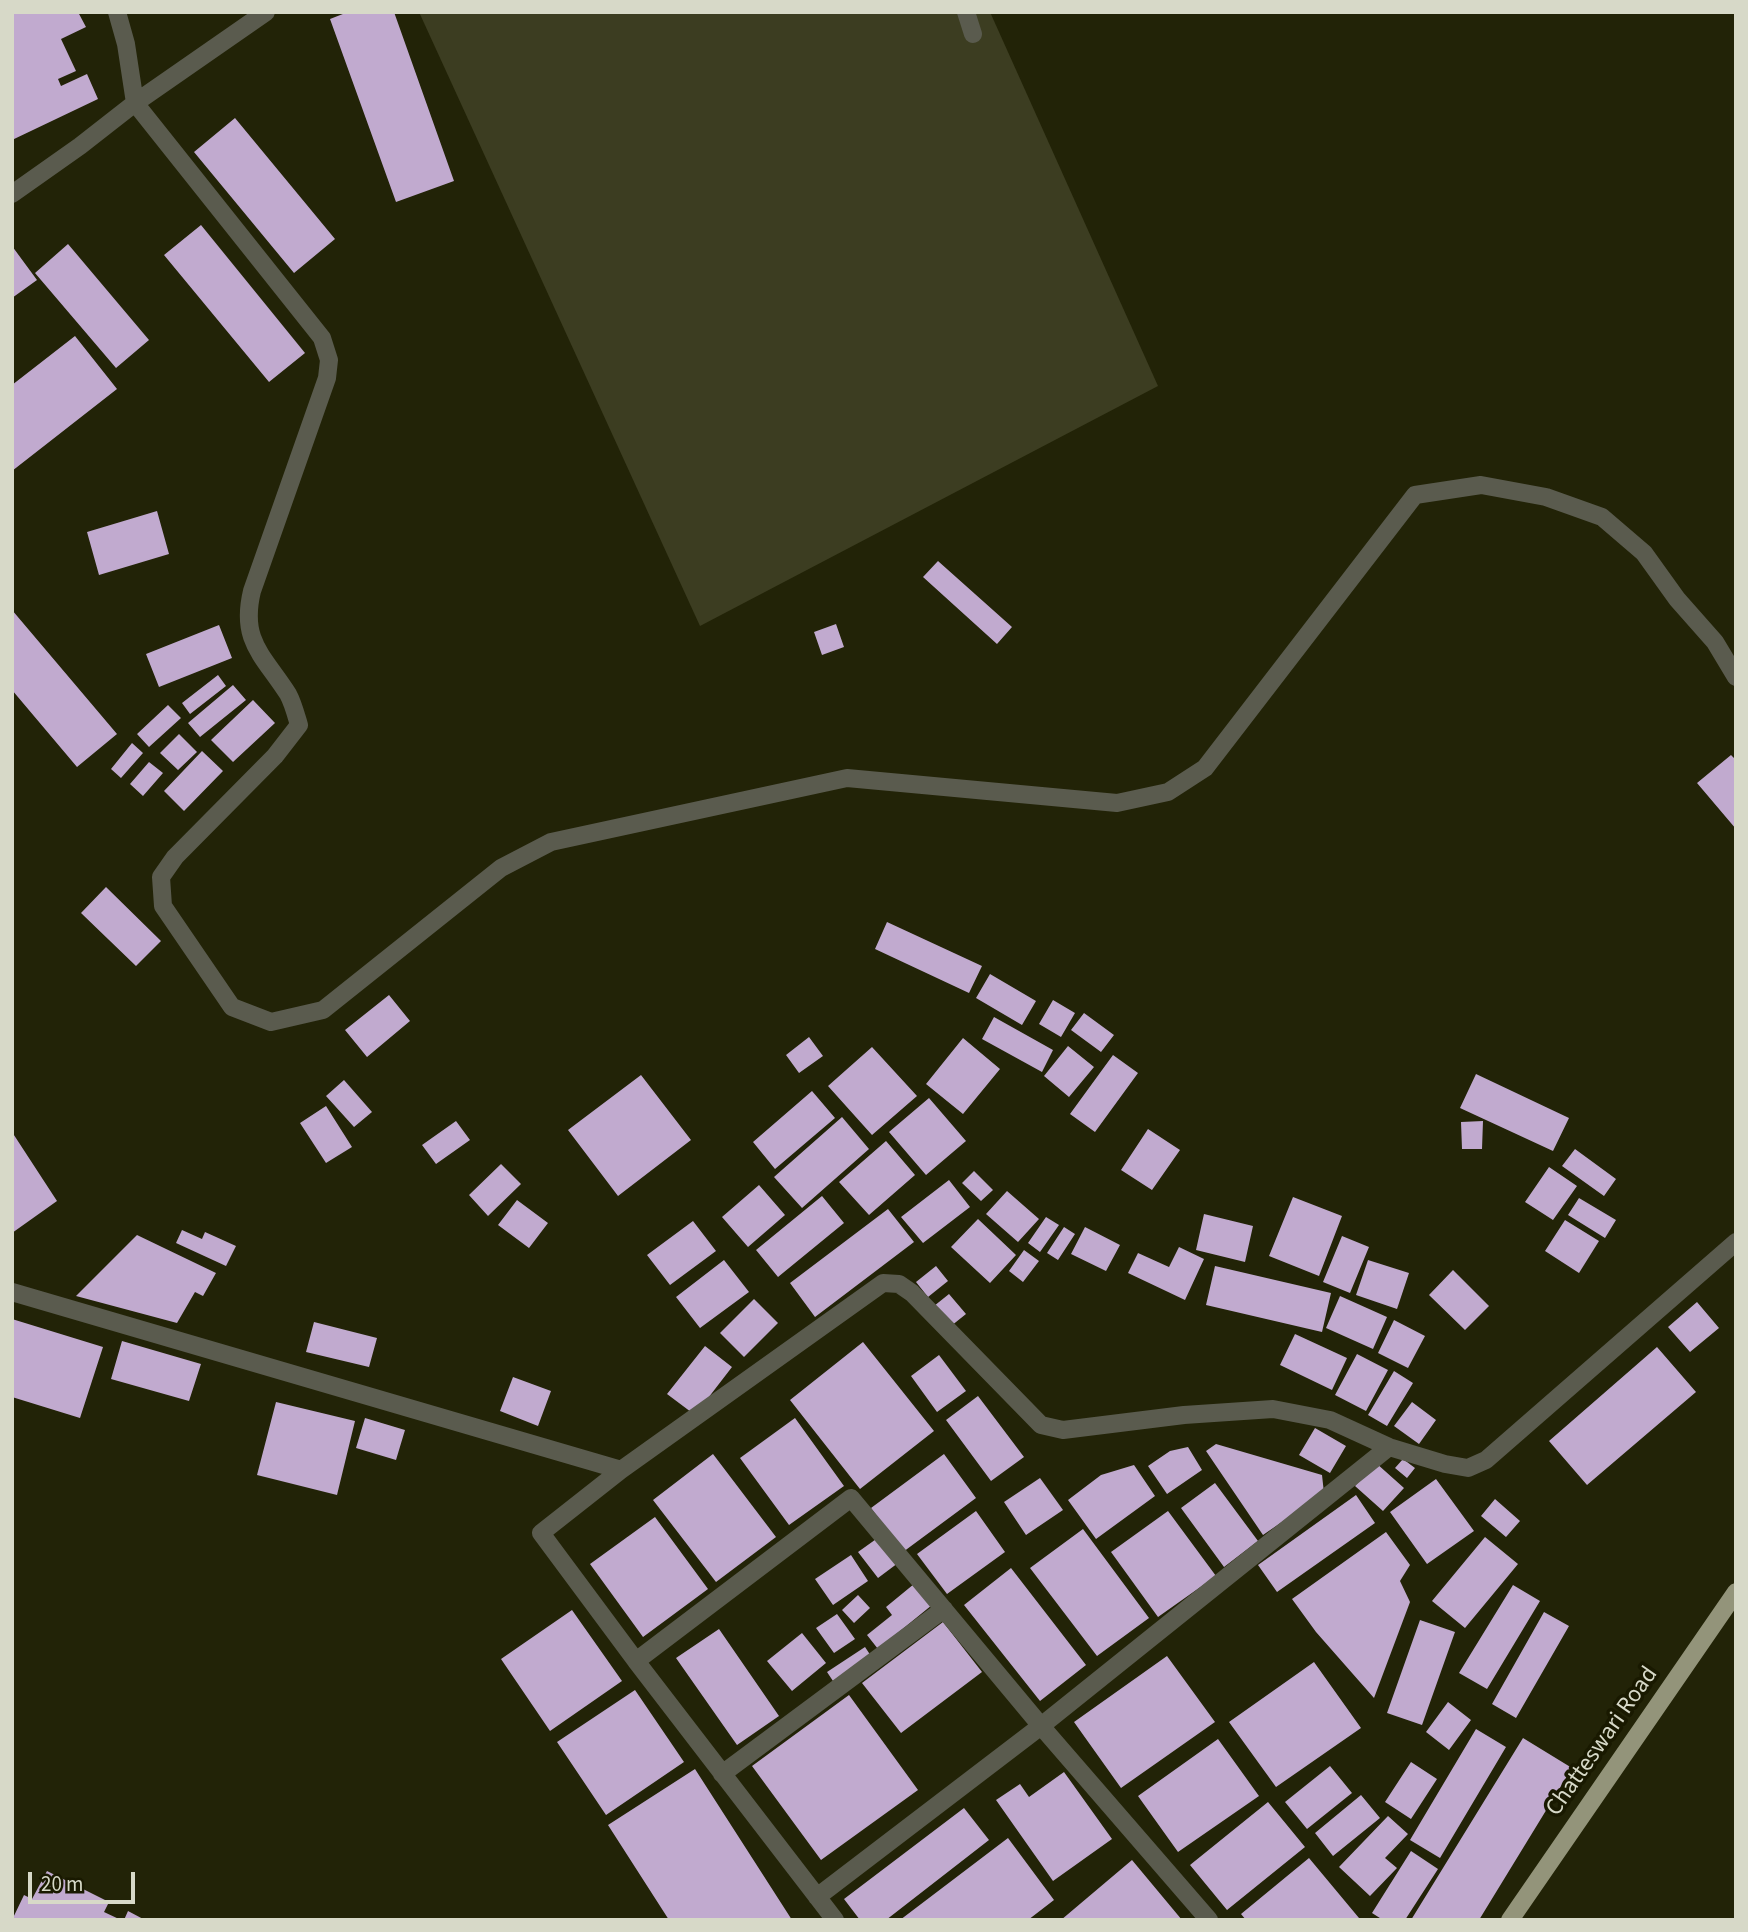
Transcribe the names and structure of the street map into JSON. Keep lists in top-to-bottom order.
{
  "streets": {
    "main road": ["Chatteswari Road"]
  },
  "scale_bar": "20 m"
}
